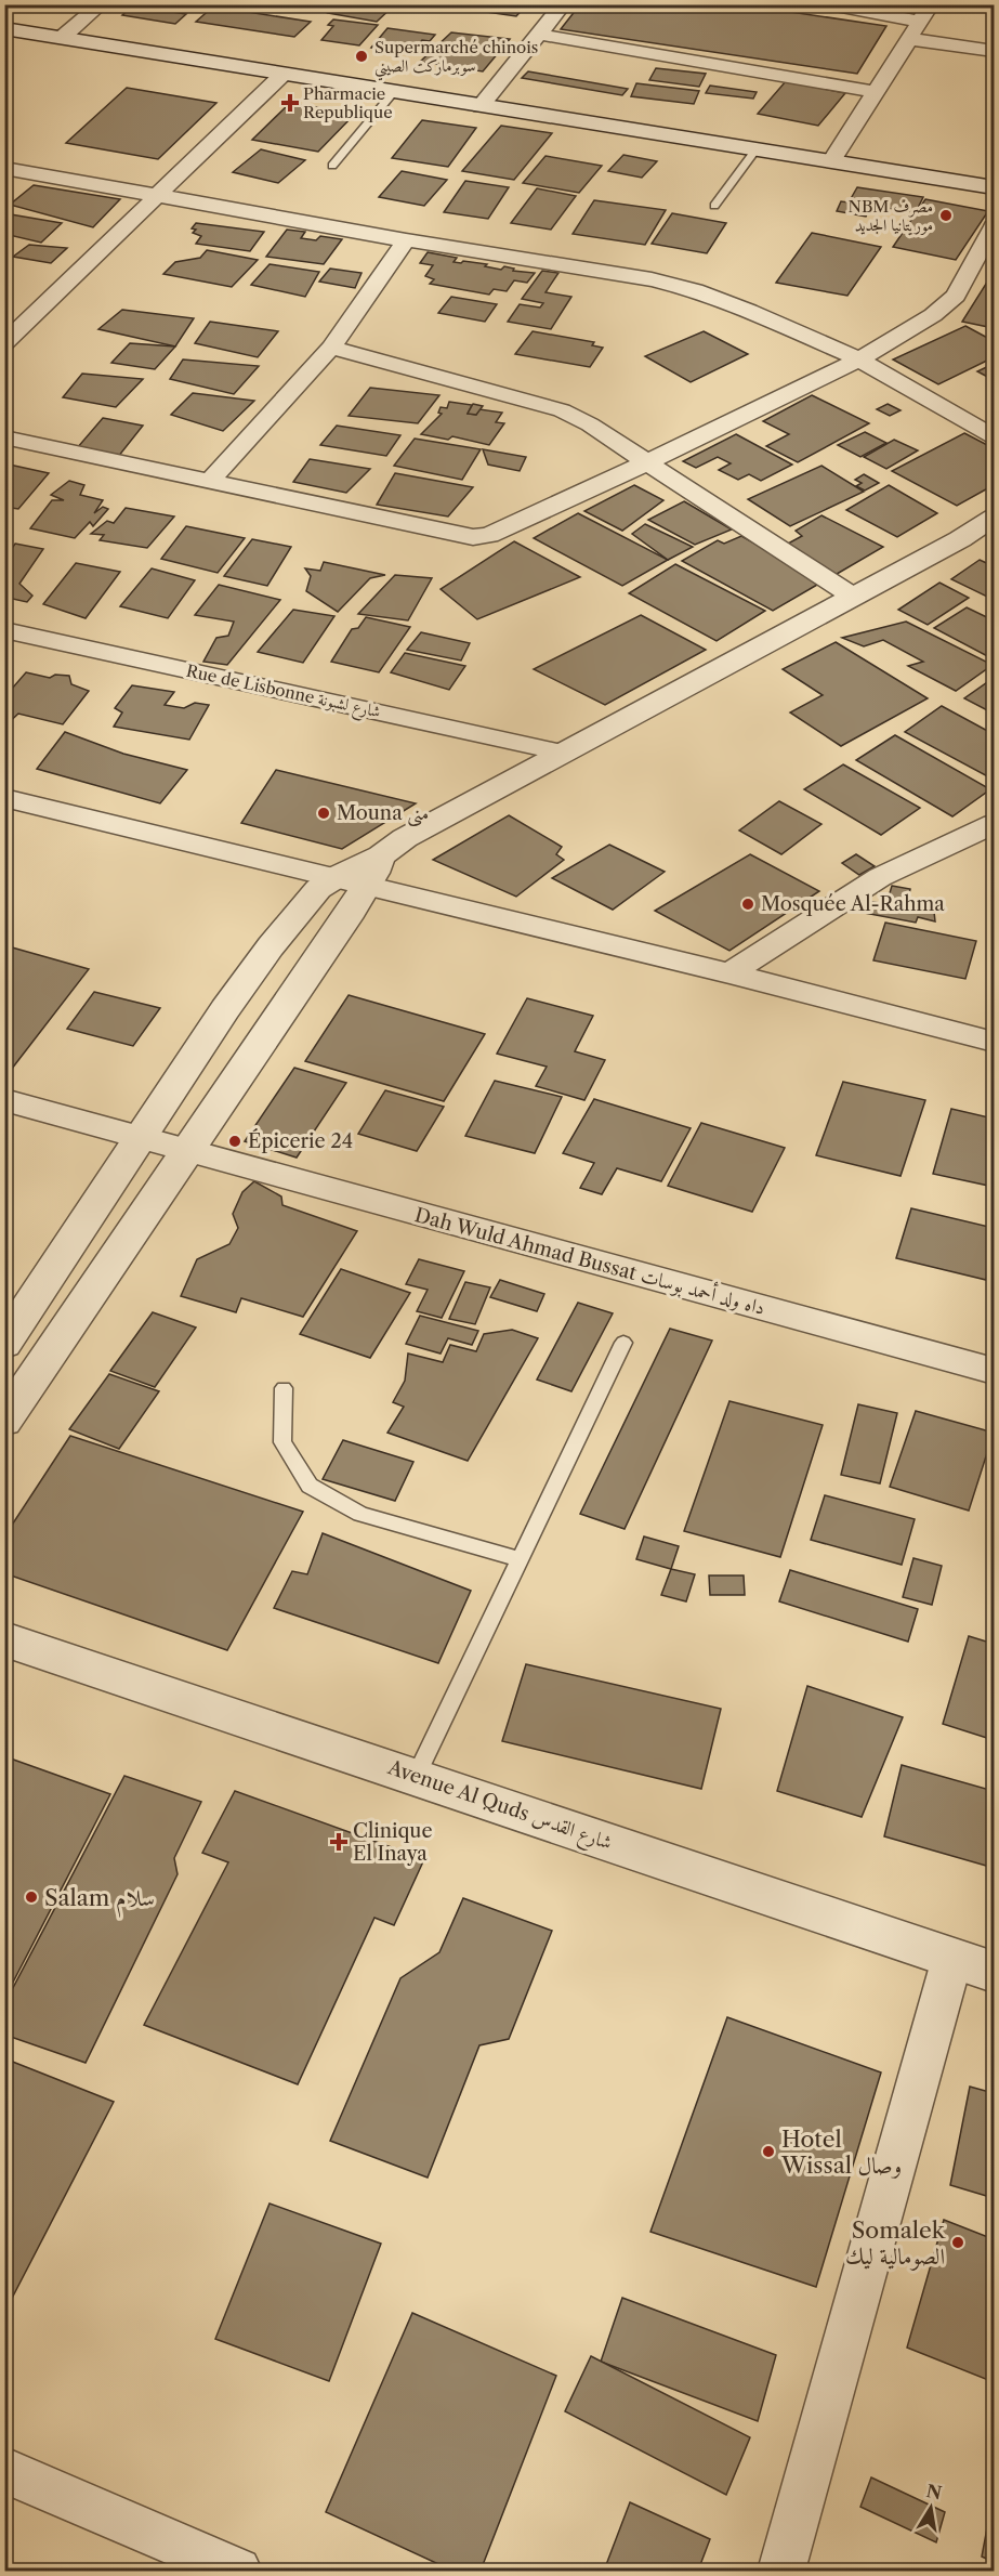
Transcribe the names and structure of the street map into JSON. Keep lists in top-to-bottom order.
{
  "streets": {
    "street": ["Rue de Lisbonne شارع لشبونة", "Dah Wuld Ahmad Bussat داه ولد أحمد بوسات", "Avenue Al Quds شارع القدس"]
  },
  "places": {
    "other": [
      "Supermarché chinois سوبرماركت الصيني",
      "NBM مصرف موريتانيا الجديد",
      "Mouna منى",
      "Mosquée Al-Rahma",
      "Épicerie 24",
      "Salam سلام",
      "Hotel Wissal وصال",
      "Somalek الصومالية ليك"
    ],
    "health": ["Pharmacie Republique", "Clinique El Inaya"]
  },
  "north": "top"
}
